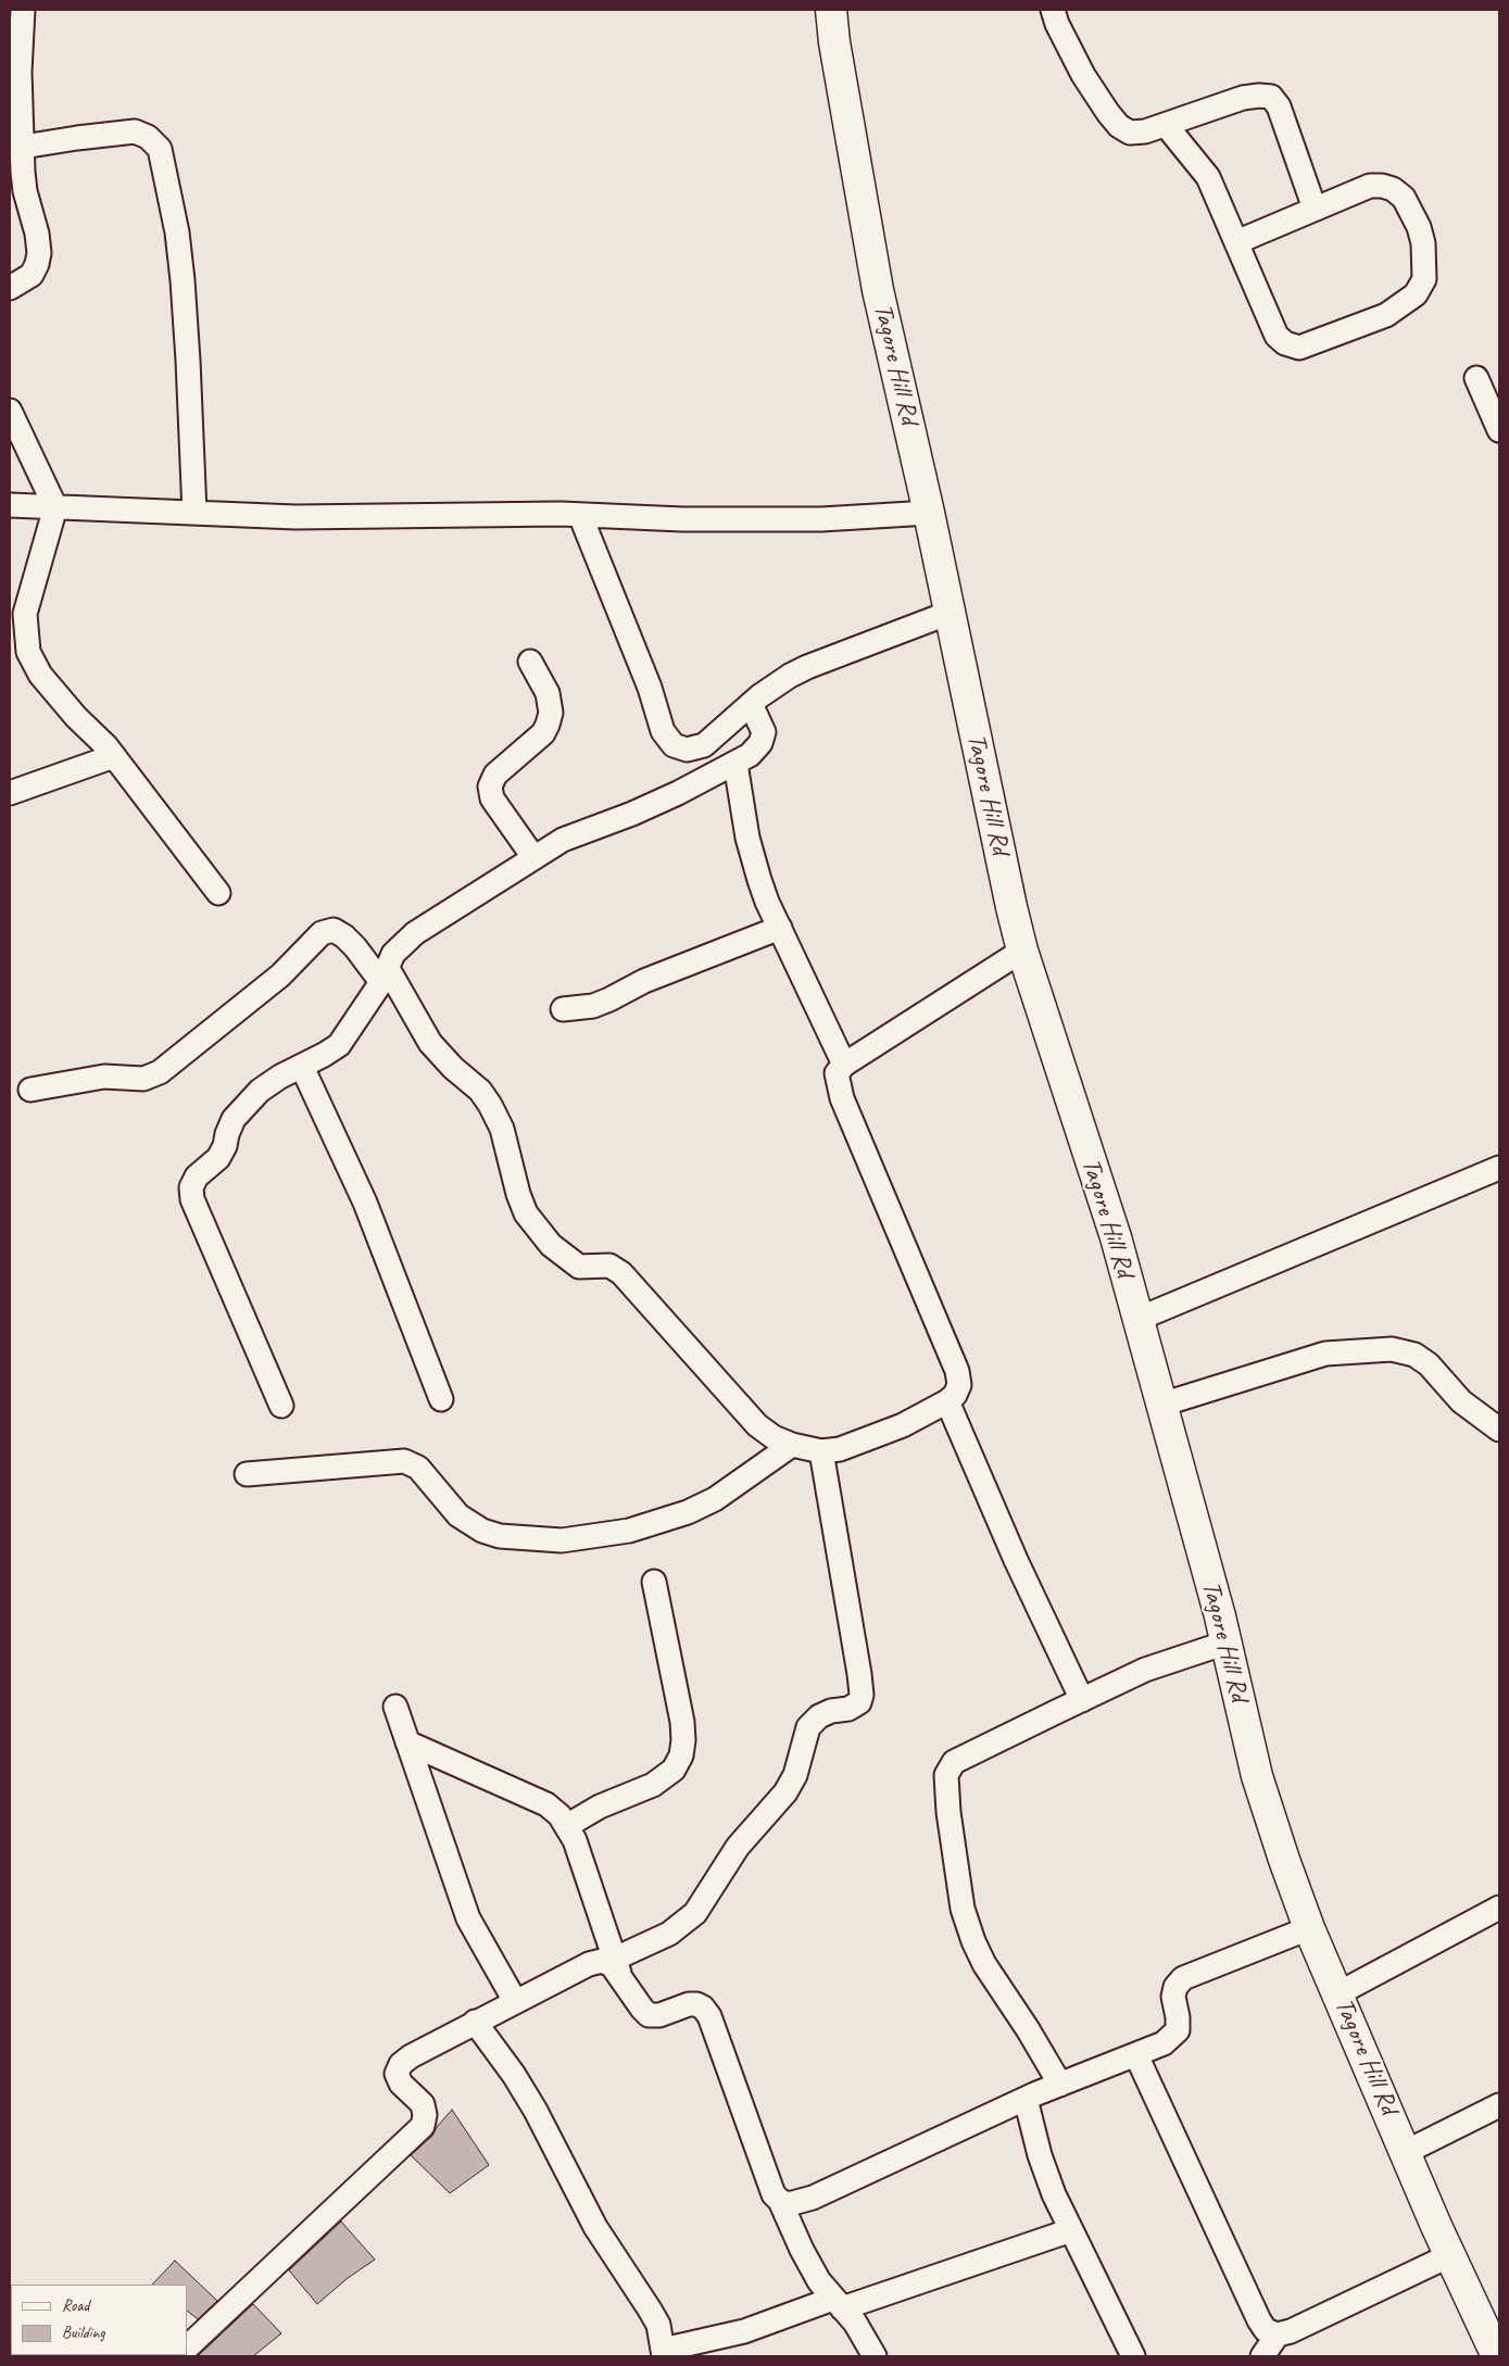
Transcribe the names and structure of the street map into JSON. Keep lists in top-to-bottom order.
{
  "streets": {
    "main road": ["Tagore Hill Rd"]
  },
  "legend": ["Road", "Building"]
}
